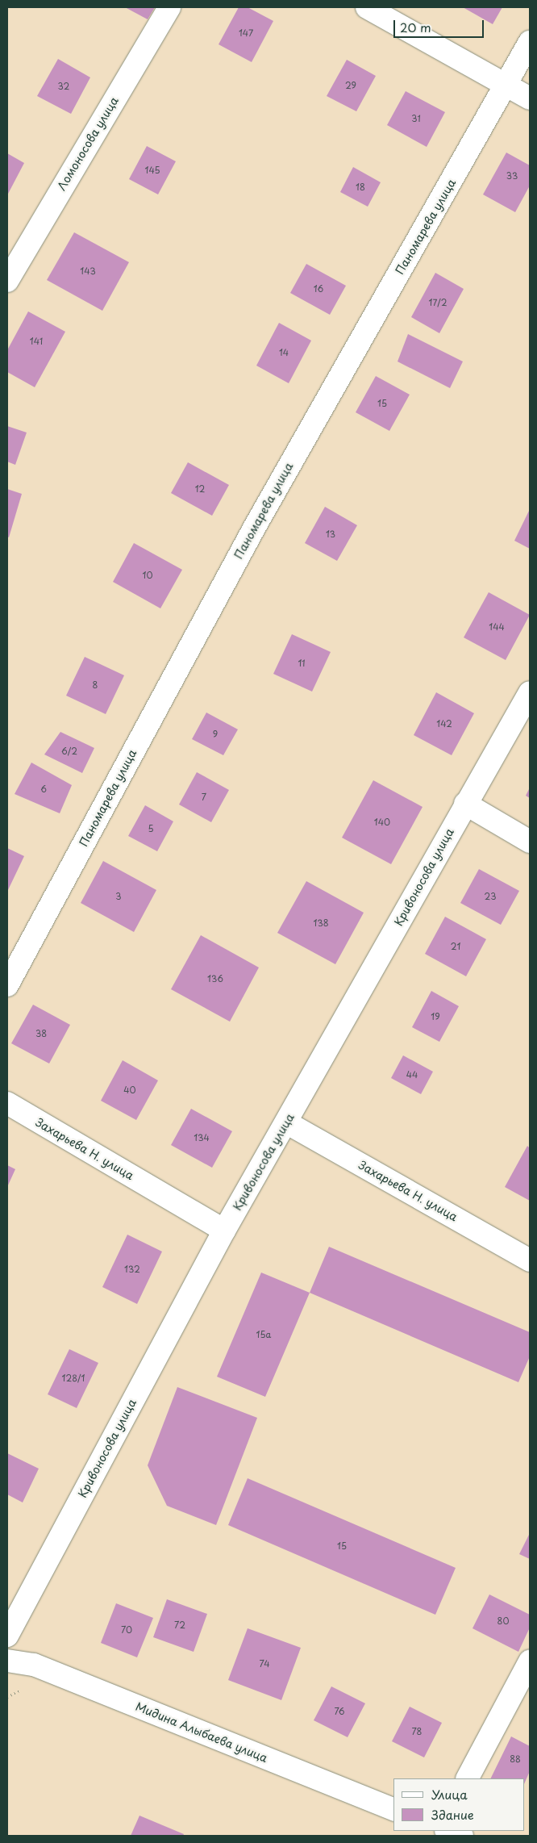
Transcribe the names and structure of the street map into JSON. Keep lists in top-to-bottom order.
{
  "streets": {
    "street": [
      "Ломоносова улица",
      "Паномарева улица",
      "Кривоносова улица",
      "Захарьева Н. улица",
      "Мидина Алыбаева улица"
    ]
  },
  "crossings": [
    ["Кривоносова улица", "Захарьева Н. улица"]
  ],
  "house_numbers": [
    "147",
    "29",
    "32",
    "31",
    "145",
    "33",
    "18",
    "143",
    "16",
    "17/2",
    "141",
    "14",
    "15",
    "12",
    "13",
    "10",
    "144",
    "11",
    "8",
    "142",
    "9",
    "6/2",
    "6",
    "7",
    "140",
    "5",
    "3",
    "23",
    "138",
    "21",
    "136",
    "19",
    "38",
    "44",
    "40",
    "134",
    "132",
    "15а",
    "128/1",
    "15",
    "80",
    "72",
    "70",
    "74",
    "76",
    "78",
    "88"
  ],
  "legend": ["Улица", "Здание"],
  "scale_bar": "20 m"
}
